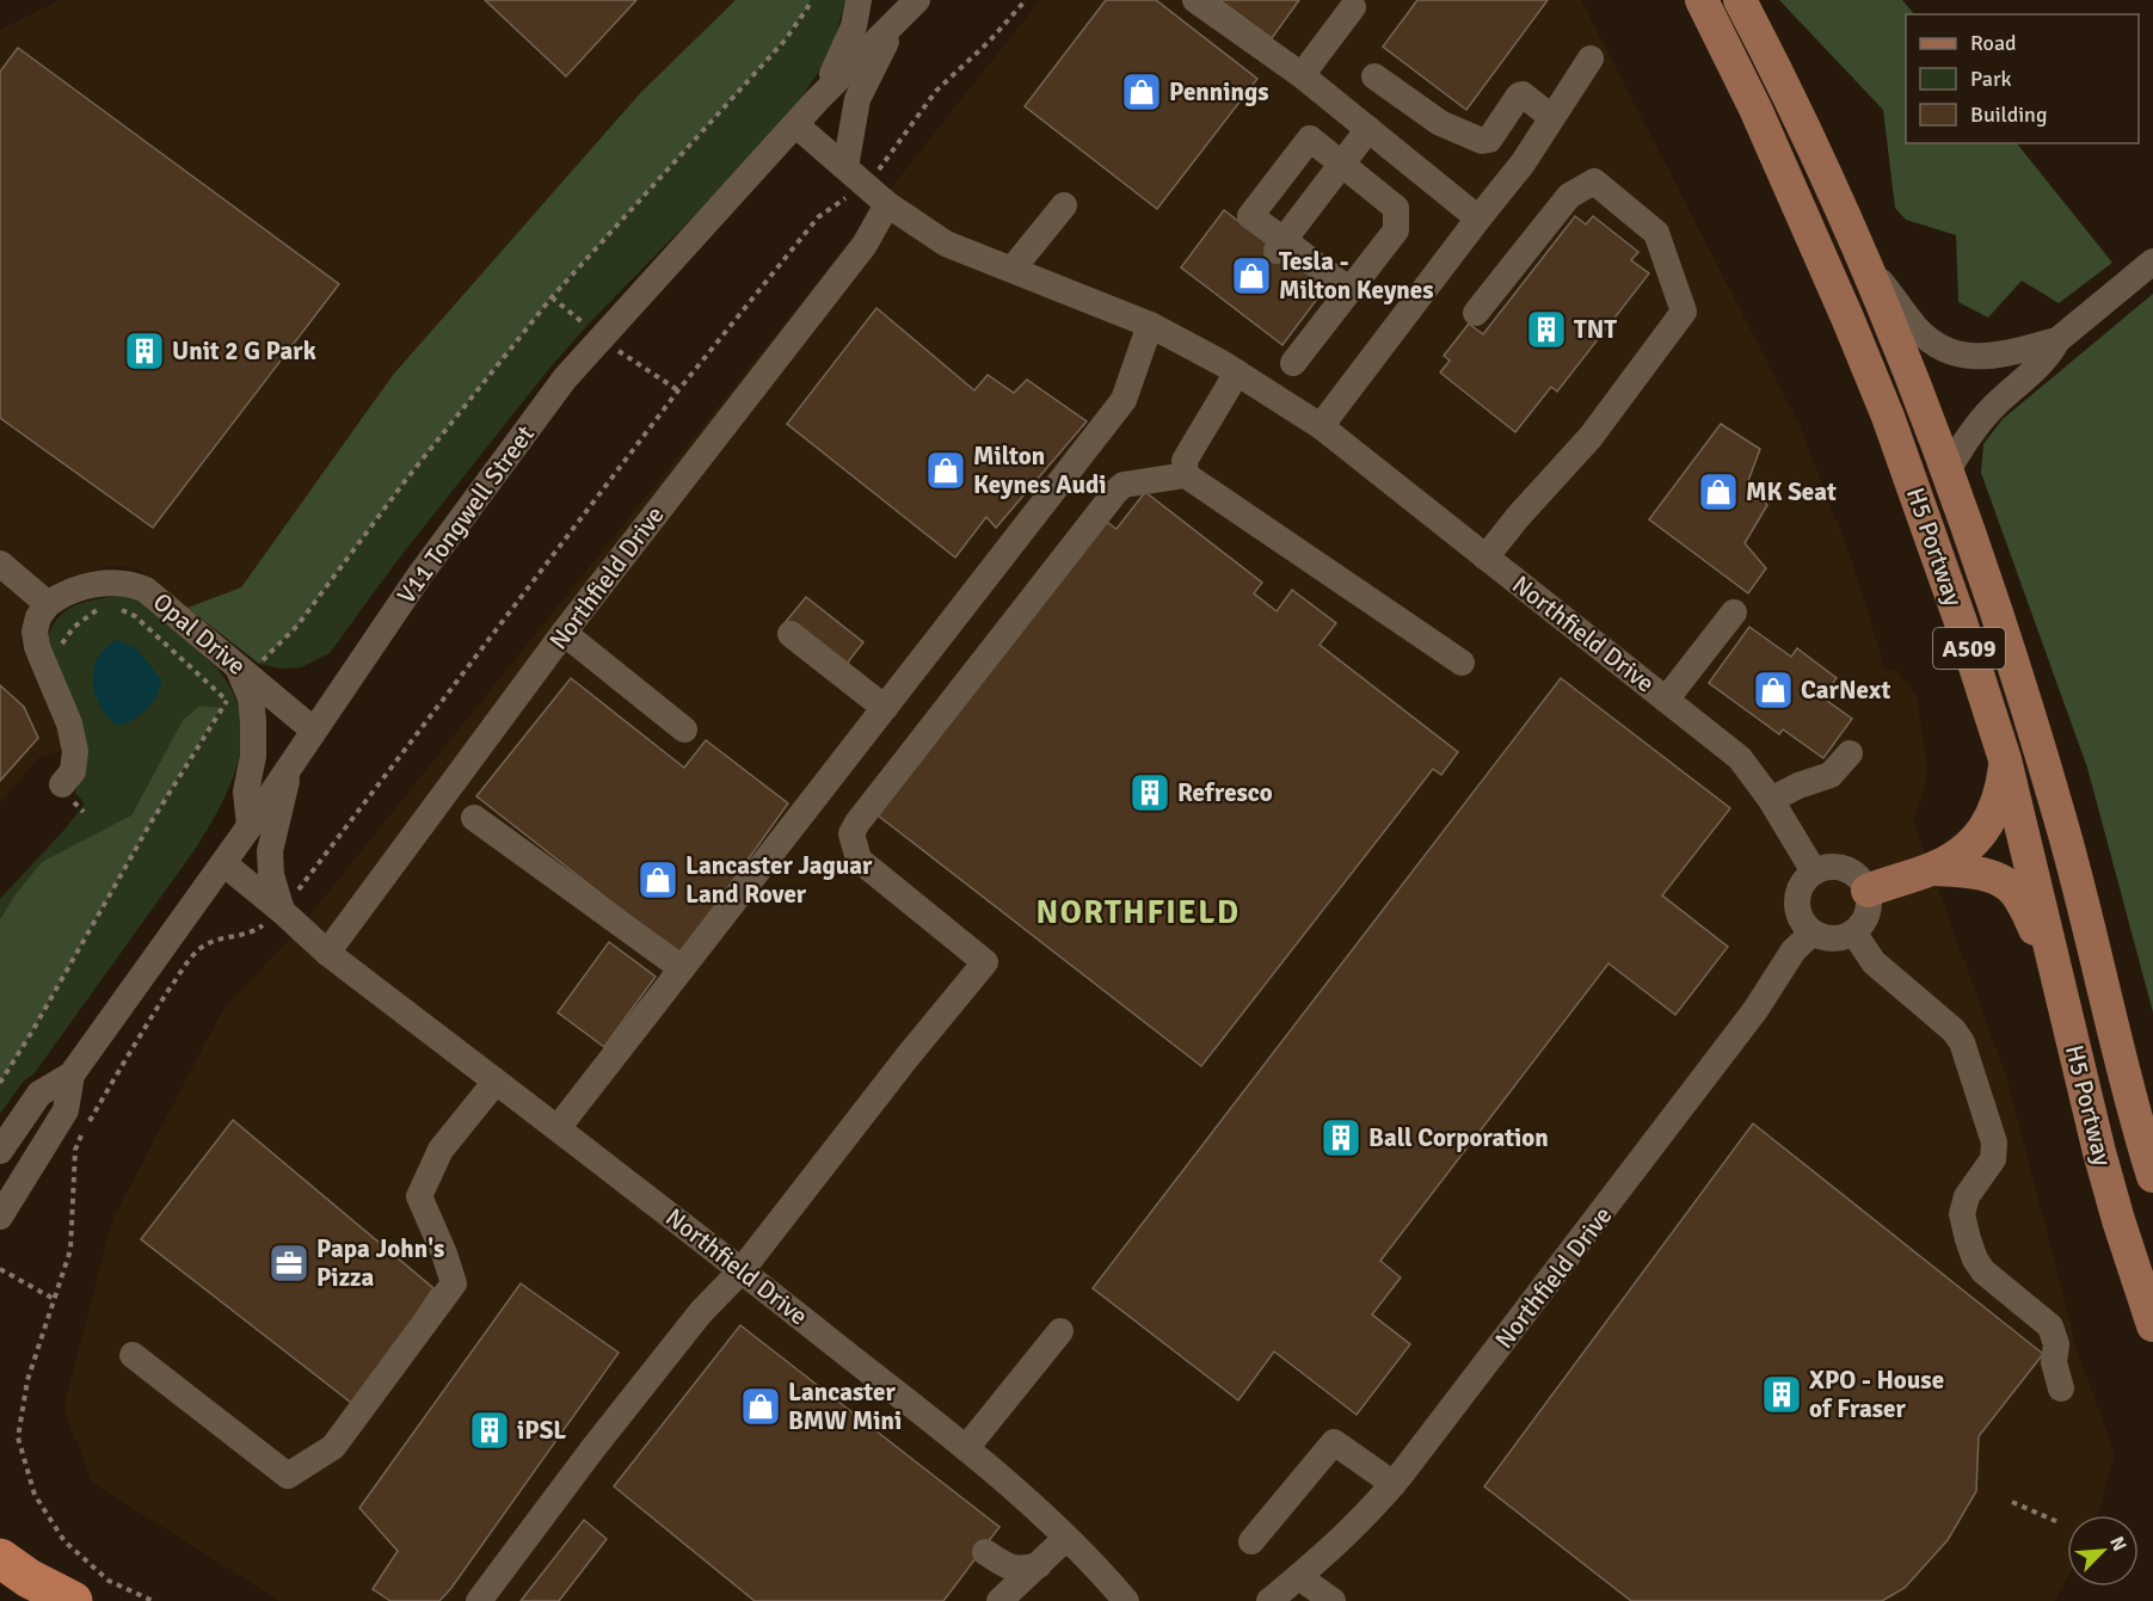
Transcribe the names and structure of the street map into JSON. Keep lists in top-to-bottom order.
{
  "streets": {
    "main road": ["H5 Portway", "A509"],
    "street": ["V11 Tongwell Street", "Northfield Drive", "Opal Drive"]
  },
  "crossings": [
    ["V11 Tongwell Street", "Northfield Drive"],
    ["V11 Tongwell Street", "Opal Drive"],
    ["H5 Portway", "A509"]
  ],
  "districts": ["NORTHFIELD"],
  "places": {
    "shop": [
      "Pennings",
      "Tesla - Milton Keynes",
      "Milton Keynes Audi",
      "MK Seat",
      "CarNext",
      "Lancaster Jaguar Land Rover",
      "Lancaster BMW Mini"
    ],
    "building": [
      "TNT",
      "Unit 2 G Park",
      "Refresco",
      "Ball Corporation",
      "XPO - House of Fraser",
      "iPSL"
    ],
    "office": ["Papa John's Pizza"]
  },
  "legend": ["Road", "Park", "Building"],
  "north": "top right"
}
